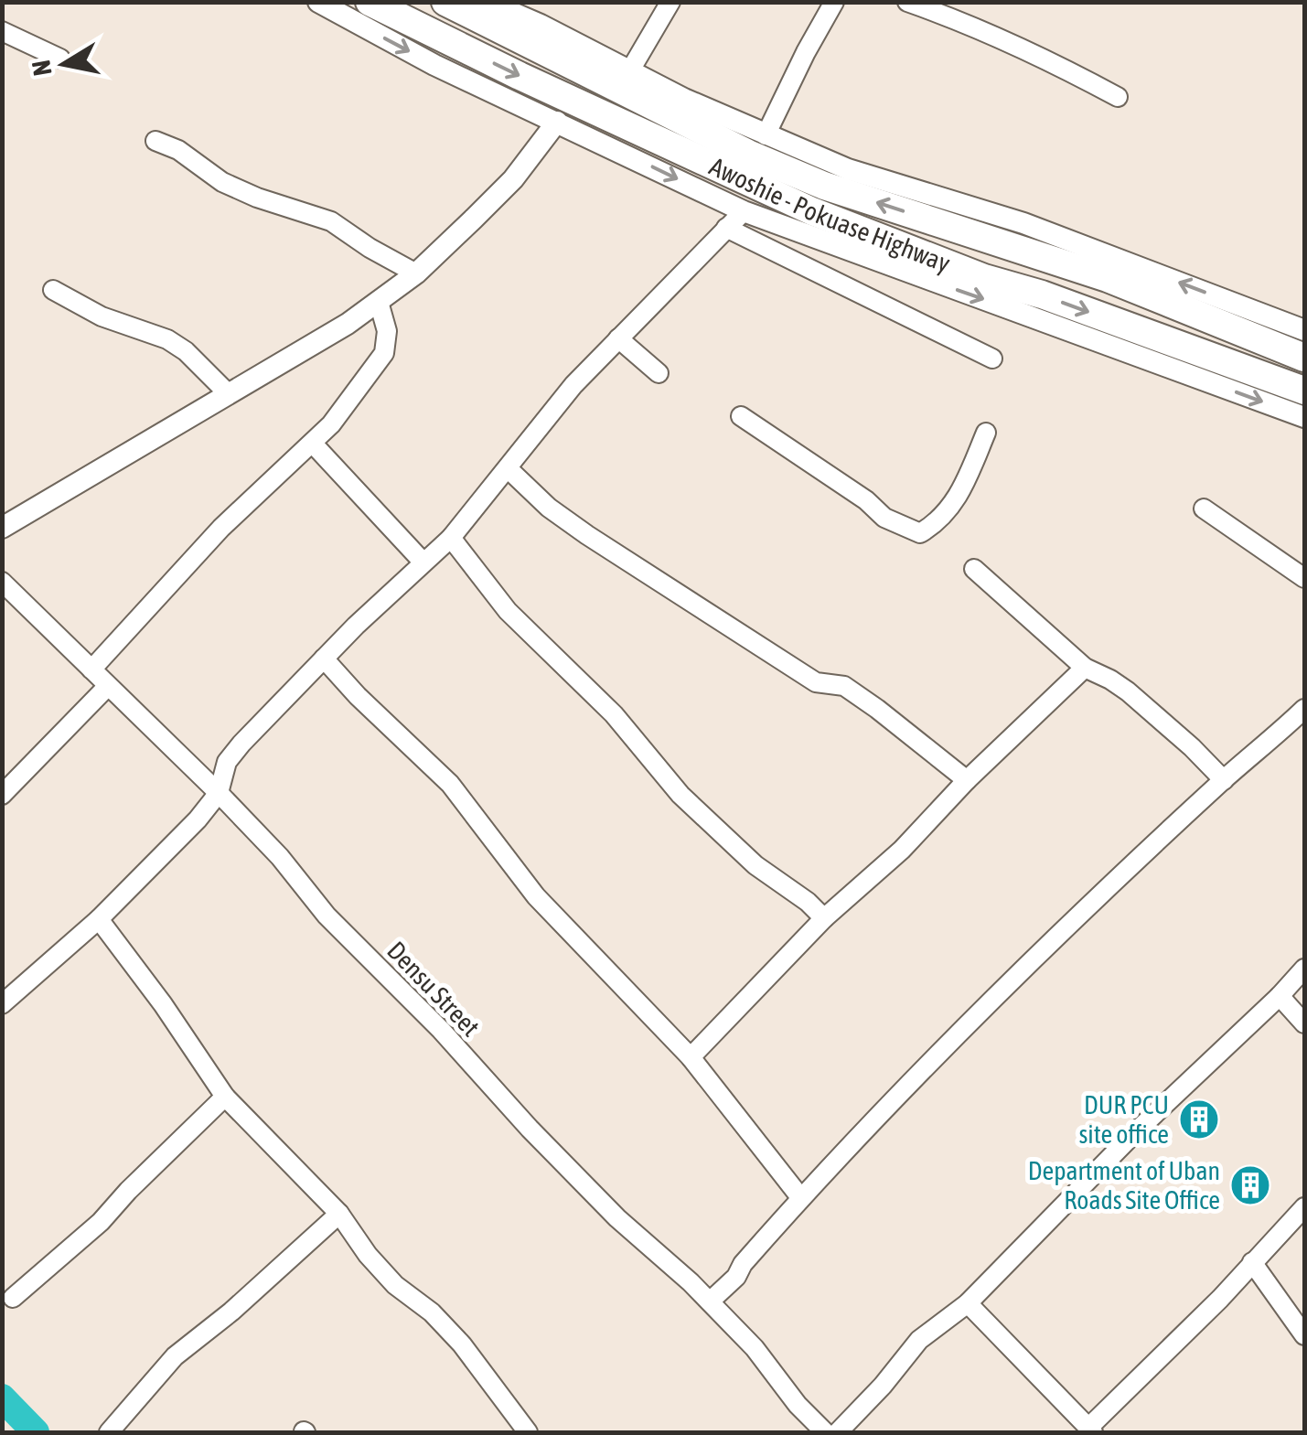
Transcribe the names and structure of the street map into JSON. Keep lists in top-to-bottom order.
{
  "streets": {
    "main road": ["Awoshie - Pokuase Highway"],
    "street": ["Densu Street"]
  },
  "places": {
    "building": ["DUR PCU site office", "Department of Uban Roads Site Office"]
  },
  "north": "left"
}
